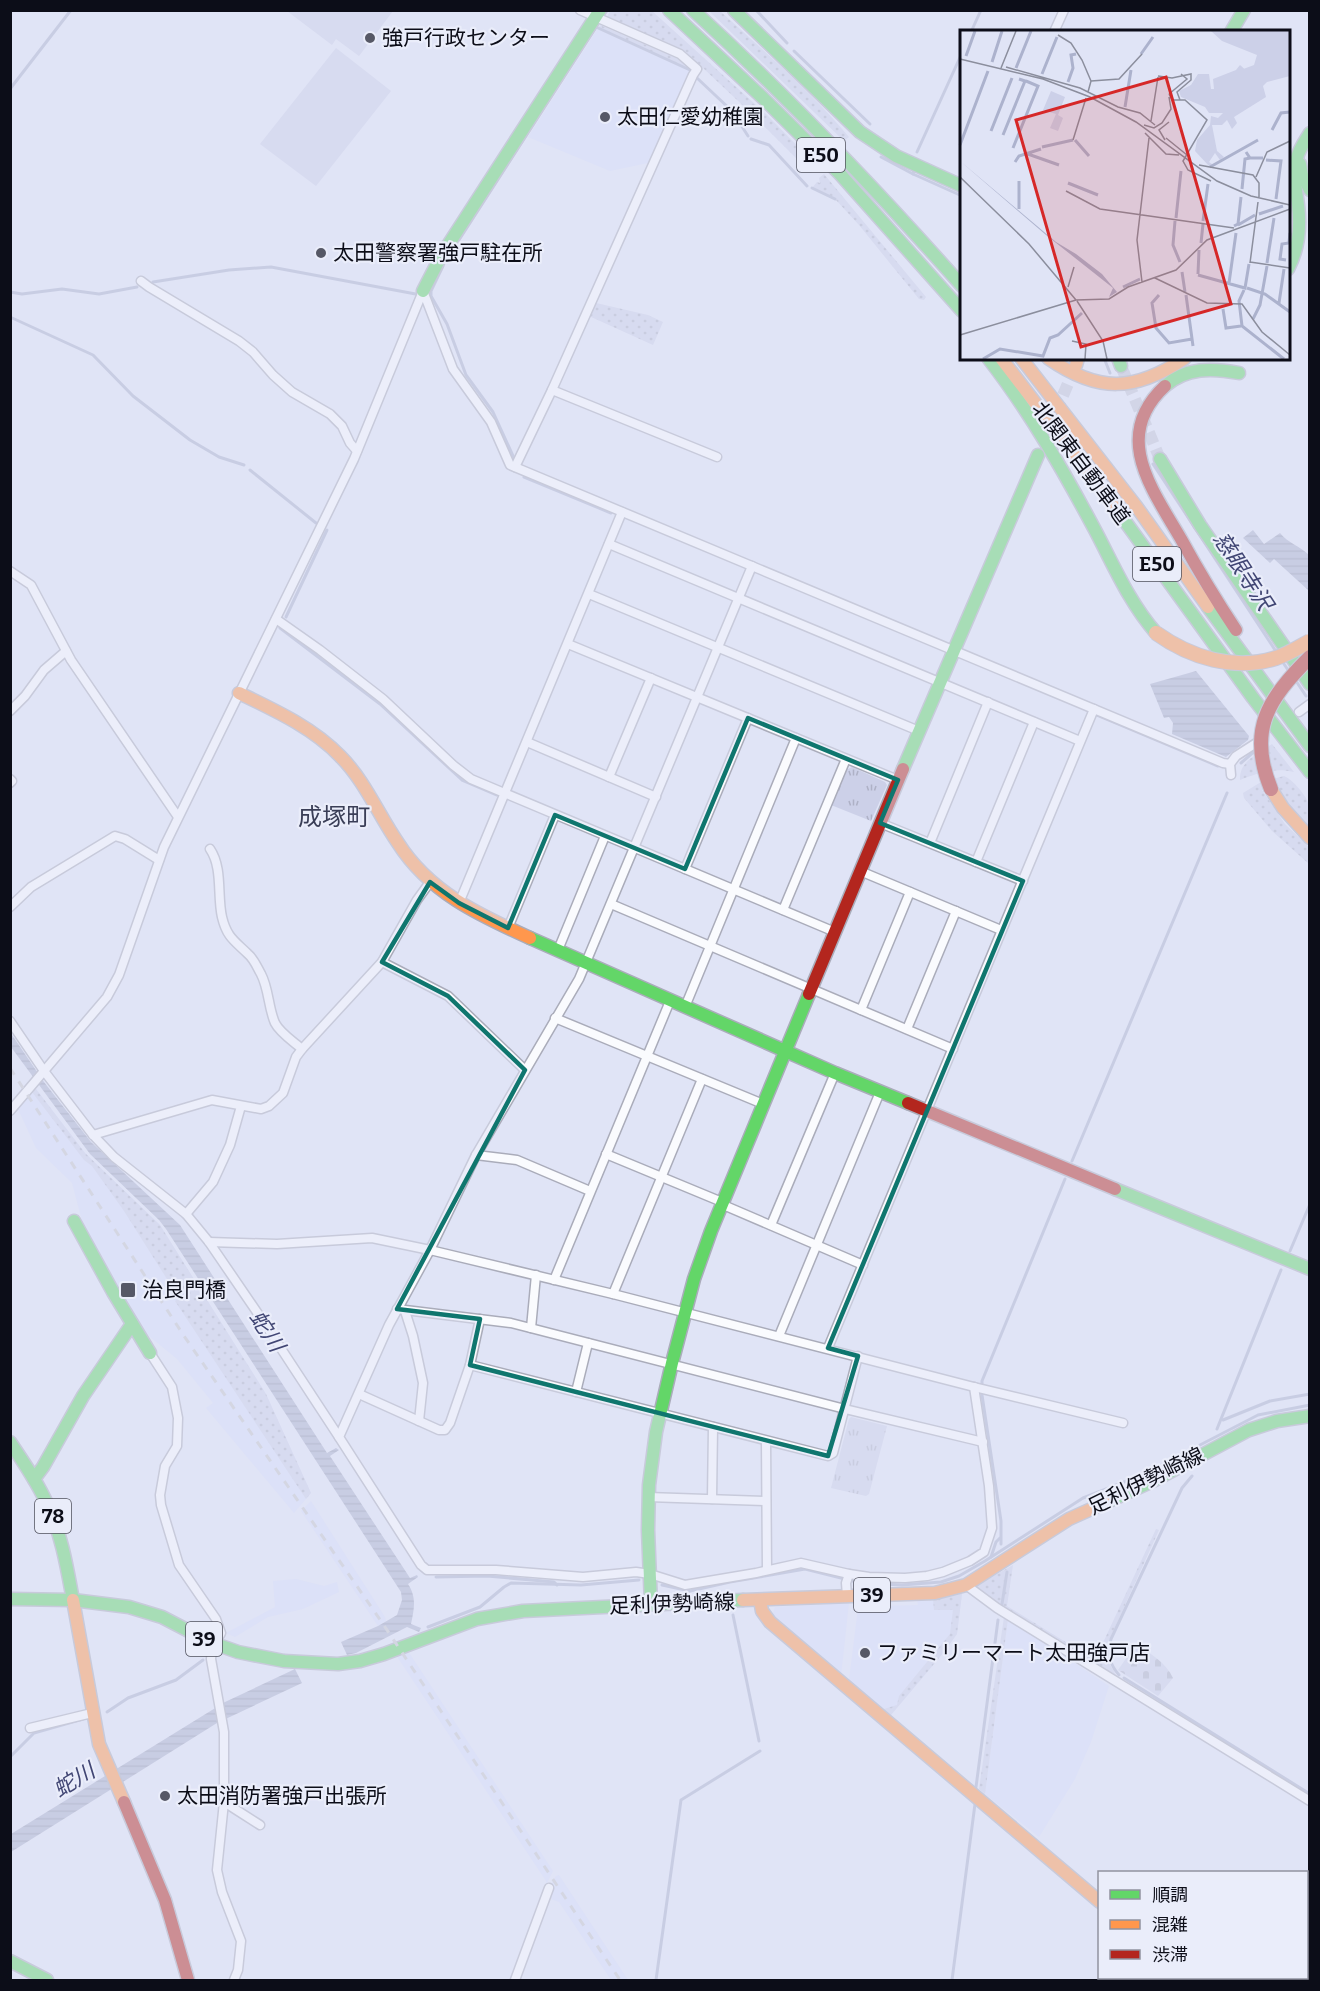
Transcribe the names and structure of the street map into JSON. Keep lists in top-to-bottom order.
{
  "streets": {
    "main road": [
      "E50",
      "北関東自動車道",
      "足利伊勢崎線",
      "78",
      "39"
    ]
  },
  "crossings": [
    ["足利伊勢崎線", "78"]
  ],
  "districts": ["成塚町"],
  "water": ["慈眼寺沢", "蛇川"],
  "places": {
    "other": [
      "強戸行政センター",
      "太田仁愛幼稚園",
      "太田警察署強戸駐在所",
      "ファミリーマート太田強戸店",
      "太田消防署強戸出張所"
    ],
    "transit": ["治良門橋"]
  },
  "legend": ["順調", "混雑", "渋滞"]
}
